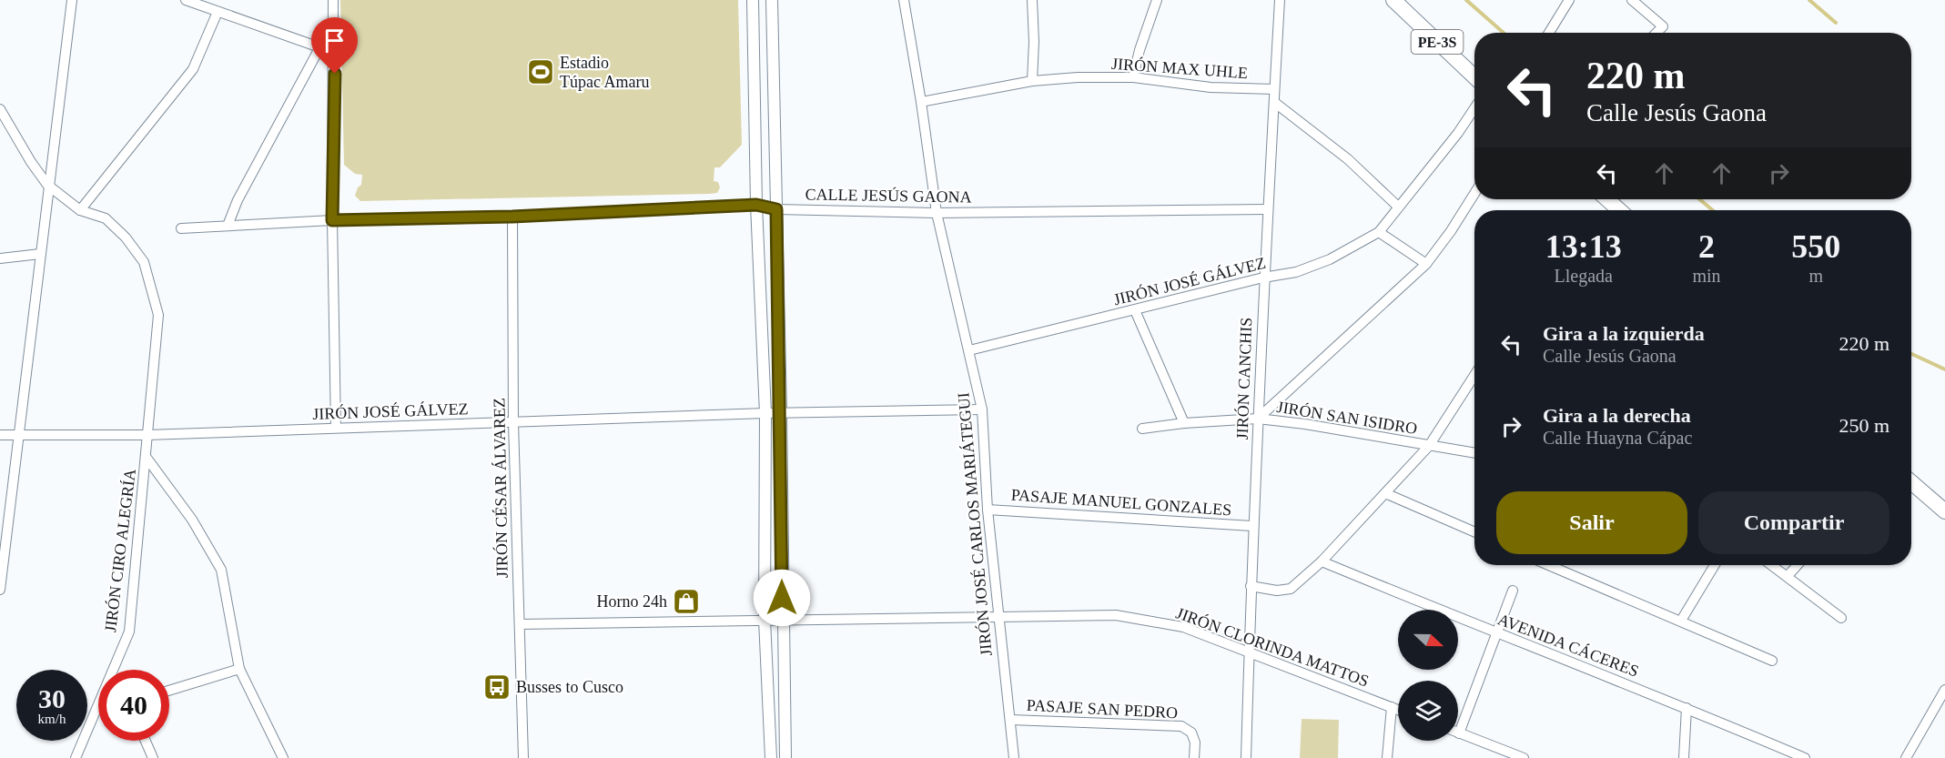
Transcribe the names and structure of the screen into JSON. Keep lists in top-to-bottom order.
{
  "streets": {
    "highway": ["PE-3S"],
    "street": [
      "JIRÓN MAX UHLE",
      "CALLE JESÚS GAONA",
      "JIRÓN JOSÉ GÁLVEZ",
      "JIRÓN CANCHIS",
      "JIRÓN SAN ISIDRO",
      "JIRÓN CÉSAR ÁLVAREZ",
      "PASAJE MANUEL GONZALES",
      "JIRÓN JOSÉ CARLOS MARIÁTEGUI",
      "JIRÓN CIRO ALEGRÍA",
      "AVENIDA CÁCERES",
      "JIRÓN CLORINDA MATTOS",
      "PASAJE SAN PEDRO"
    ]
  },
  "crossings": [
    ["JIRÓN MAX UHLE", "JIRÓN CANCHIS"],
    ["JIRÓN MAX UHLE", "JIRÓN JOSÉ CARLOS MARIÁTEGUI"],
    ["CALLE JESÚS GAONA", "JIRÓN CANCHIS"],
    ["CALLE JESÚS GAONA", "JIRÓN CÉSAR ÁLVAREZ"],
    ["CALLE JESÚS GAONA", "JIRÓN JOSÉ CARLOS MARIÁTEGUI"],
    ["JIRÓN JOSÉ GÁLVEZ", "JIRÓN CANCHIS"],
    ["JIRÓN JOSÉ GÁLVEZ", "JIRÓN CÉSAR ÁLVAREZ"],
    ["JIRÓN JOSÉ GÁLVEZ", "JIRÓN JOSÉ CARLOS MARIÁTEGUI"],
    ["JIRÓN JOSÉ GÁLVEZ", "JIRÓN CIRO ALEGRÍA"],
    ["JIRÓN CANCHIS", "JIRÓN SAN ISIDRO"],
    ["JIRÓN CANCHIS", "PASAJE MANUEL GONZALES"],
    ["JIRÓN CANCHIS", "JIRÓN CLORINDA MATTOS"],
    ["JIRÓN CÉSAR ÁLVAREZ", "JIRÓN CLORINDA MATTOS"],
    ["PASAJE MANUEL GONZALES", "JIRÓN JOSÉ CARLOS MARIÁTEGUI"],
    ["JIRÓN JOSÉ CARLOS MARIÁTEGUI", "JIRÓN CLORINDA MATTOS"],
    ["JIRÓN JOSÉ CARLOS MARIÁTEGUI", "PASAJE SAN PEDRO"]
  ],
  "places": {
    "sports": ["Estadio Túpac Amaru"],
    "shop": ["Horno 24h"],
    "bus stop": ["Busses to Cusco"]
  },
  "north": "right",
  "page": {
    "turn": ["220 m", "Calle Jesús Gaona"],
    "eta": [
      "13:13",
      "Llegada",
      "2",
      "min",
      "550",
      "m"
    ],
    "list": [
      {
        "name": "Gira a la izquierda",
        "note": "Calle Jesús Gaona",
        "value": "220 m"
      },
      {
        "name": "Gira a la derecha",
        "note": "Calle Huayna Cápac",
        "value": "250 m"
      }
    ],
    "buttons": ["Salir", "Compartir"],
    "speed": "30 km/h",
    "limit": "40"
  }
}
